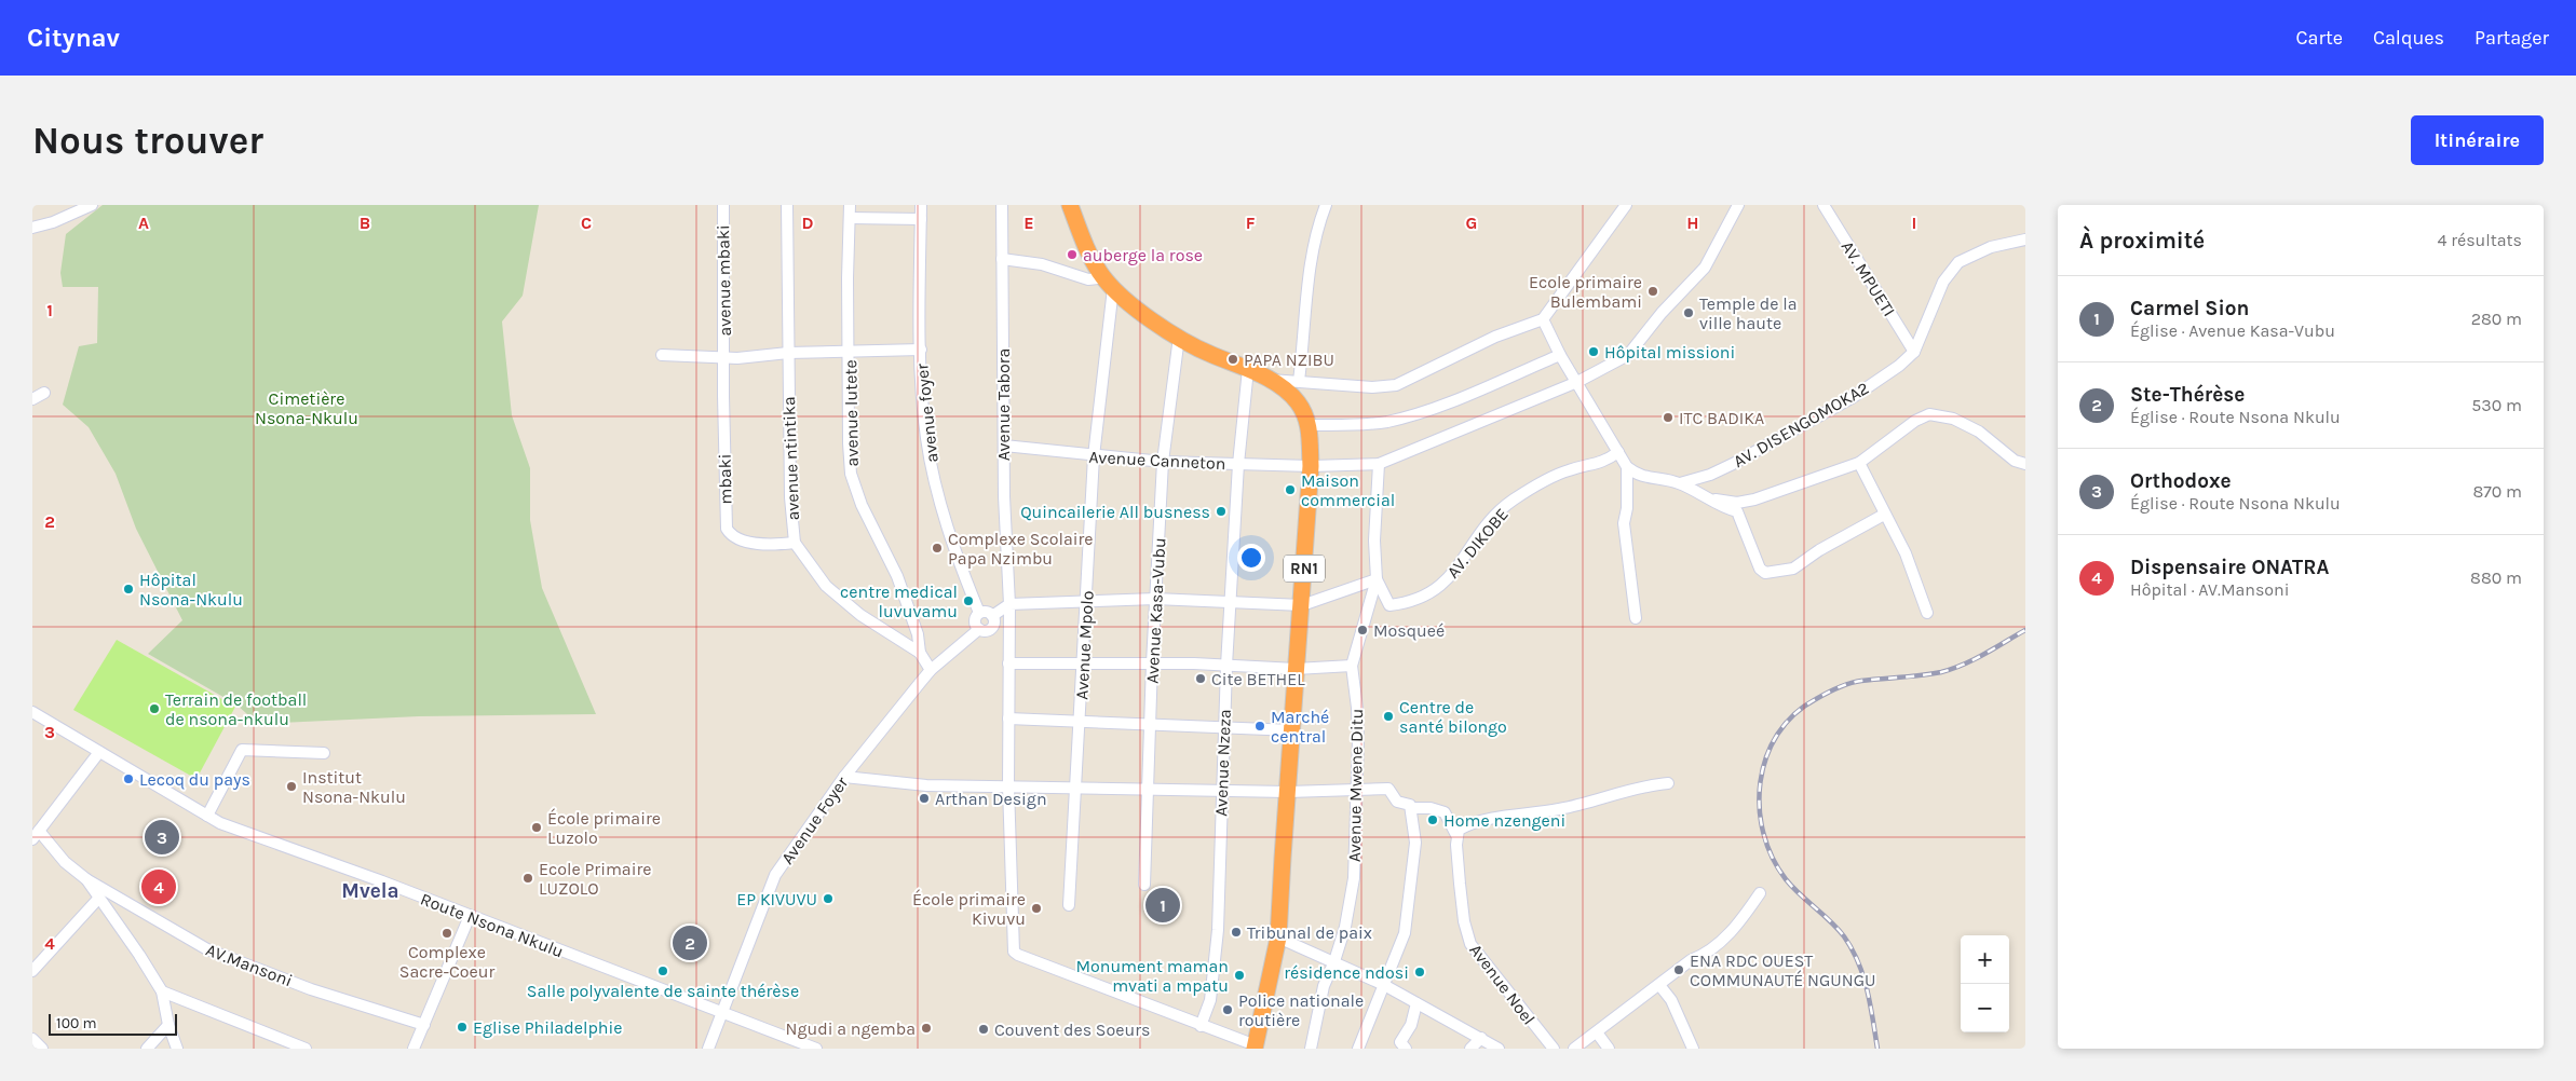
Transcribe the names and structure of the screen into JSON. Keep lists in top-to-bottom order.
{
  "streets": {
    "highway": ["RN1"],
    "street": [
      "AV. MPUETI",
      "avenue mbaki",
      "Avenue Tabora",
      "avenue lutete",
      "avenue foyer",
      "AV. DISENGOMOKA2",
      "avenue ntintika",
      "Avenue Canneton",
      "mbaki",
      "AV. DIKOBE",
      "Avenue Kasa-Vubu",
      "Avenue Mpolo",
      "Avenue Nzeza",
      "Avenue Mwene Ditu",
      "Avenue Foyer",
      "Route Nsona Nkulu",
      "AV.Mansoni",
      "Avenue Noel"
    ]
  },
  "crossings": [
    ["AV. MPUETI", "AV. DISENGOMOKA2"],
    ["avenue mbaki", "mbaki"],
    ["Avenue Tabora", "Avenue Canneton"],
    ["Avenue Tabora", "Avenue Nzeza"],
    ["avenue lutete", "avenue ntintika"],
    ["avenue lutete", "Avenue Foyer"],
    ["avenue foyer", "Avenue Foyer"],
    ["avenue ntintika", "mbaki"],
    ["Avenue Canneton", "RN1"],
    ["Avenue Canneton", "Avenue Kasa-Vubu"],
    ["Avenue Canneton", "Avenue Mpolo"],
    ["Avenue Canneton", "Avenue Nzeza"],
    ["RN1", "Avenue Kasa-Vubu"],
    ["RN1", "Avenue Mpolo"],
    ["RN1", "Avenue Nzeza"],
    ["Avenue Foyer", "Route Nsona Nkulu"]
  ],
  "districts": ["Mvela"],
  "parks": ["Cimetière Nsona-Nkulu"],
  "places": [
    "auberge la rose",
    "Ecole primaire Bulembami",
    "Temple de la ville haute",
    "Hôpital missioni",
    "PAPA NZIBU",
    "ITC BADIKA",
    "Maison commercial",
    "Quincailerie All busness",
    "Complexe Scolaire Papa Nzimbu",
    "Hôpital Nsona-Nkulu",
    "centre medical luvuvamu",
    "Mosqueé",
    "Cite BETHEL",
    "Terrain de football de nsona-nkulu",
    "Centre de santé bilongo",
    "Marché central",
    "Lecoq du pays",
    "Institut Nsona-Nkulu",
    "Arthan Design",
    "Home nzengeni",
    "École primaire Luzolo",
    "Ecole Primaire LUZOLO",
    "EP KIVUVU",
    "École primaire Kivuvu",
    "Tribunal de paix",
    "Complexe Sacre-Coeur",
    "ENA RDC OUEST COMMUNAUTÉ NGUNGU",
    "Salle polyvalente de sainte thérèse",
    "résidence ndosi",
    "Monument maman mvati a mpatu",
    "Police nationale routière",
    "Eglise Philadelphie",
    "Ngudi a ngemba",
    "Couvent des Soeurs"
  ],
  "scale_bar": "100 m",
  "page": {
    "header": "Citynav",
    "nav": ["Carte", "Calques", "Partager"],
    "buttons": "Itinéraire",
    "title": "Nous trouver",
    "heading": ["À proximité", "4 résultats"],
    "list": [
      {
        "mark": "1",
        "name": "Carmel Sion",
        "note": "Église · Avenue Kasa-Vubu",
        "value": "280 m"
      },
      {
        "mark": "2",
        "name": "Ste-Thérèse",
        "note": "Église · Route Nsona Nkulu",
        "value": "530 m"
      },
      {
        "mark": "3",
        "name": "Orthodoxe",
        "note": "Église · Route Nsona Nkulu",
        "value": "870 m"
      },
      {
        "mark": "4",
        "name": "Dispensaire ONATRA",
        "note": "Hôpital · AV.Mansoni",
        "value": "880 m"
      }
    ],
    "pins": [
      "3",
      "4",
      "1",
      "2"
    ],
    "map_buttons": ["+", "−"],
    "scale": "100 m"
  },
  "grid": {
    "columns": [
      "A",
      "B",
      "C",
      "D",
      "E",
      "F",
      "G",
      "H",
      "I"
    ],
    "rows": [
      "1",
      "2",
      "3",
      "4"
    ]
  }
}
